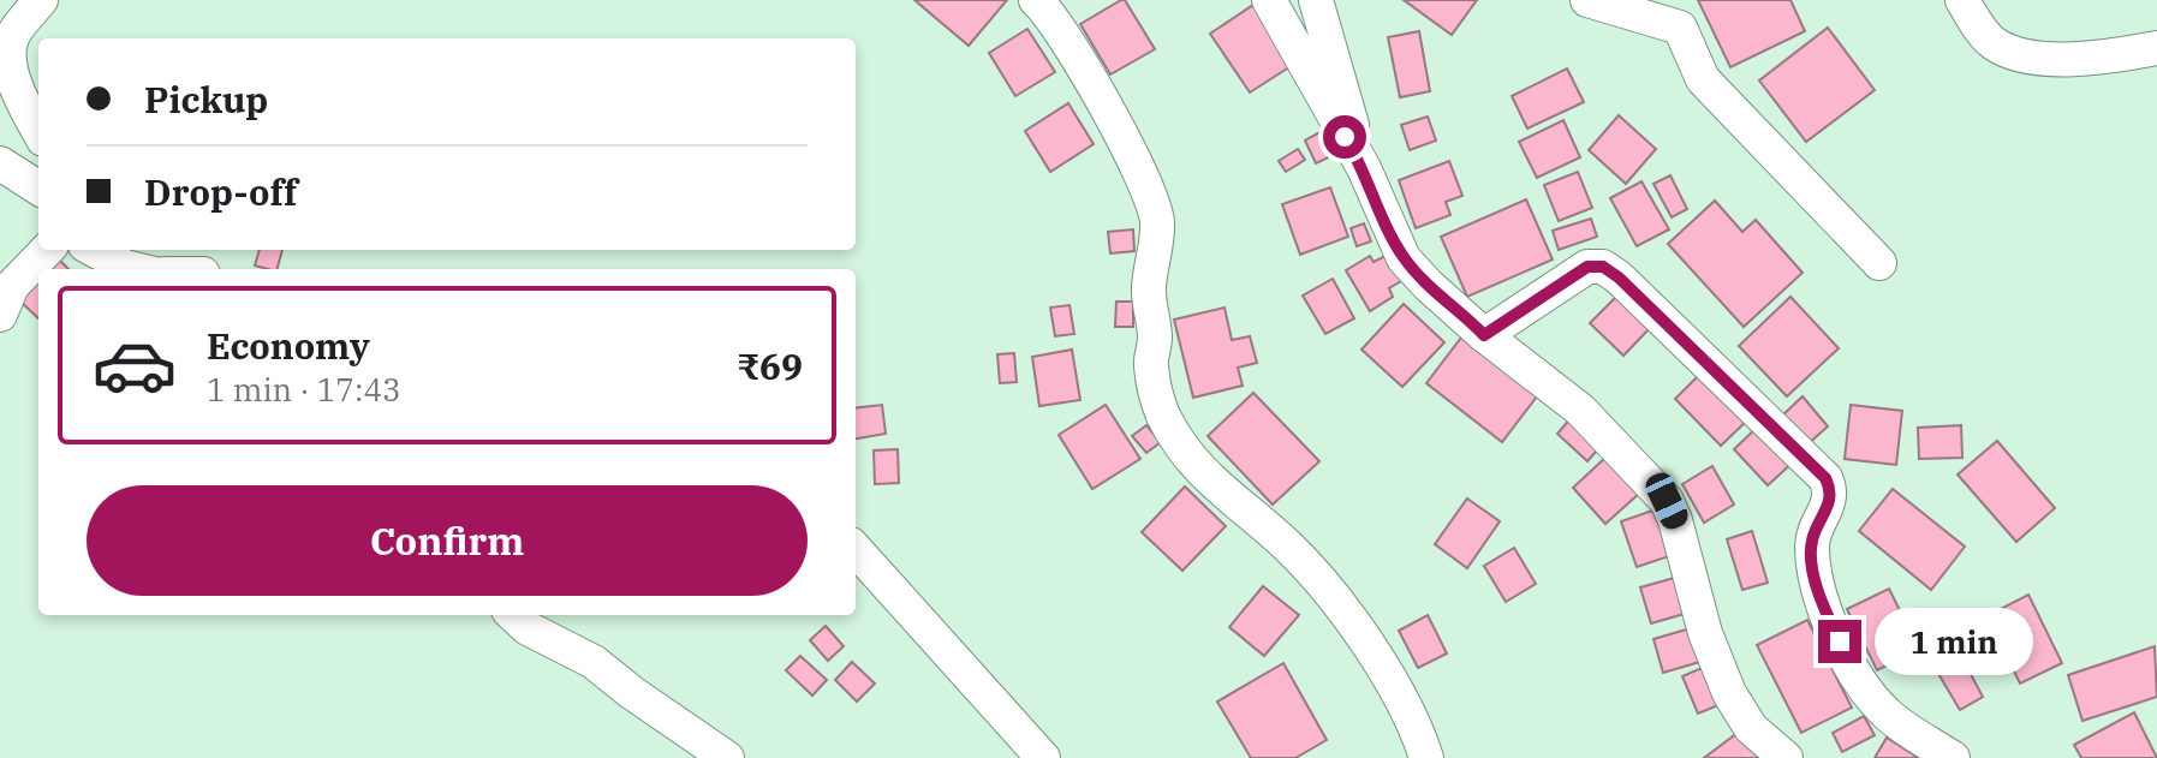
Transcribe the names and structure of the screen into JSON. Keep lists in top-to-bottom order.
{
  "page": {
    "banner": ["Pickup", "Drop-off"],
    "list": [
      {
        "name": "Economy",
        "note": "1 min · 17:43",
        "value": "₹69"
      }
    ],
    "buttons": "Confirm",
    "bubble": "1 min"
  }
}
